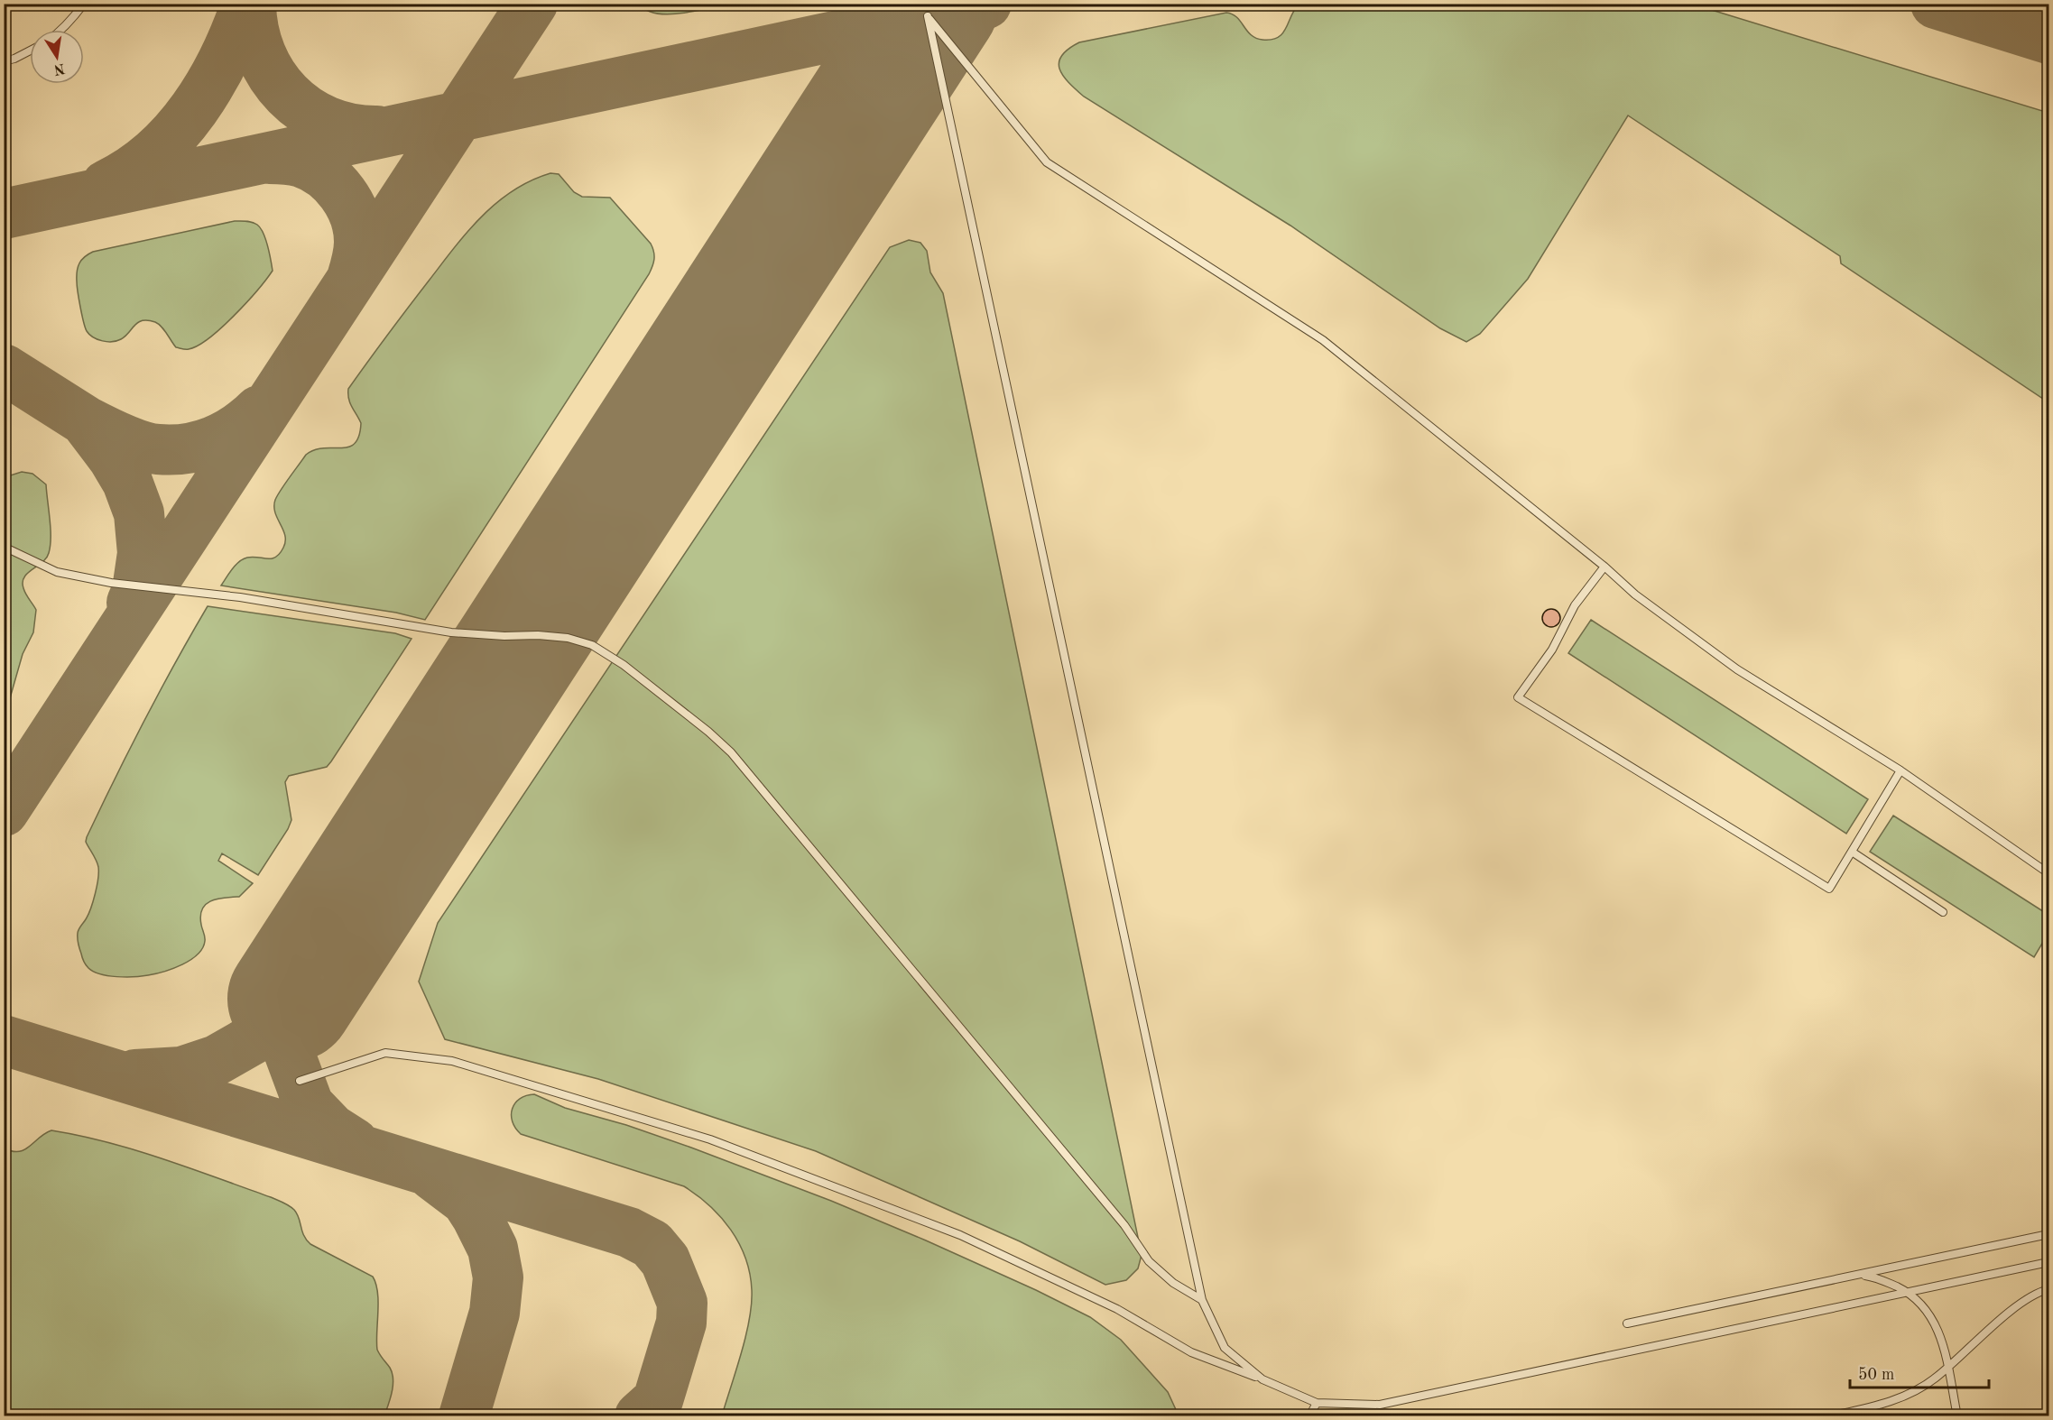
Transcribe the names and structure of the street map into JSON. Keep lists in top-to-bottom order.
{
  "scale_bar": "50 m",
  "north": "bottom"
}
